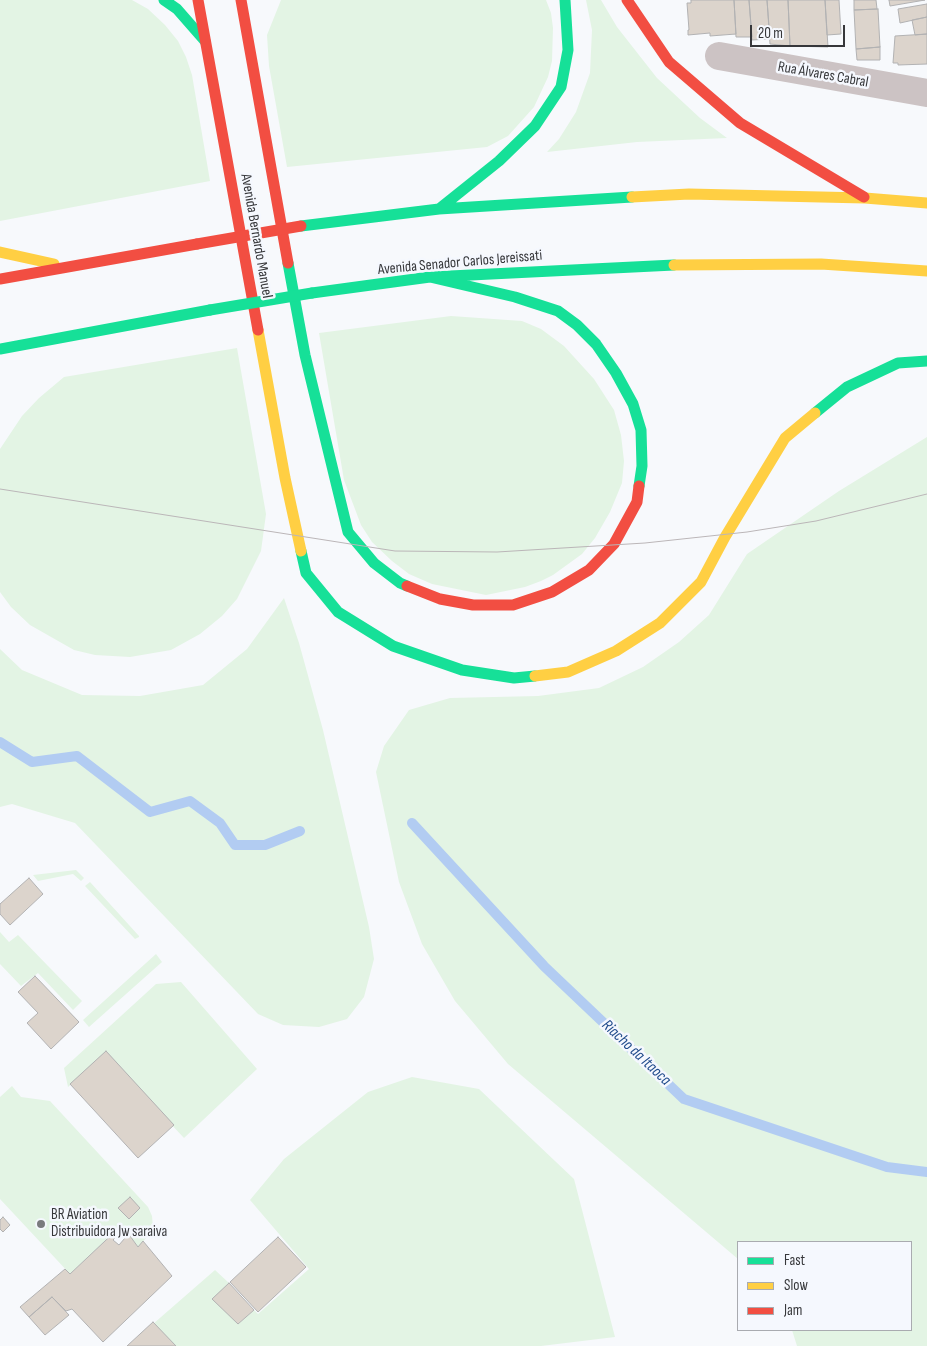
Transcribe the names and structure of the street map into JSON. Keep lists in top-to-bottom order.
{
  "streets": {
    "main road": ["Avenida Bernardo Manuel", "Avenida Senador Carlos Jereissati"],
    "street": ["Rua Álvares Cabral"]
  },
  "crossings": [
    ["Avenida Bernardo Manuel", "Avenida Senador Carlos Jereissati"]
  ],
  "water": ["Riacho da Itaoca"],
  "places": ["BR Aviation Distribuidora Jw saraiva"],
  "legend": ["Fast", "Slow", "Jam"],
  "scale_bar": "20 m"
}
